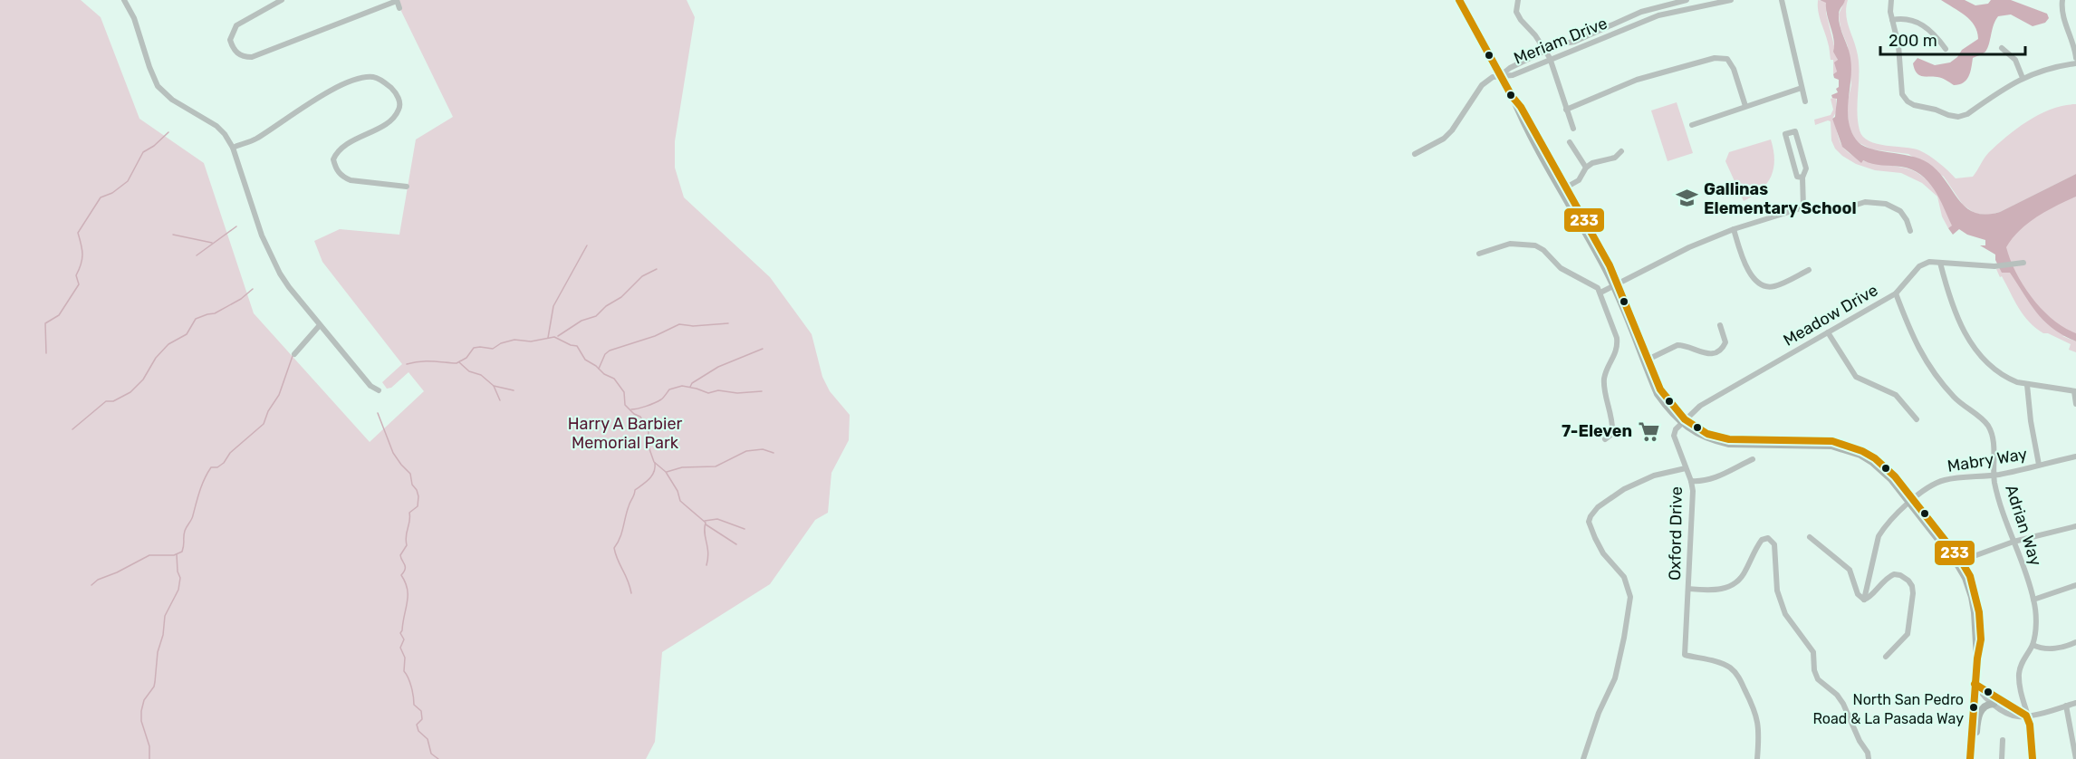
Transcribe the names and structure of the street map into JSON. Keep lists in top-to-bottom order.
{
  "streets": {
    "street": [
      "Meriam Drive",
      "Meadow Drive",
      "Mabry Way",
      "Adrian Way",
      "Oxford Drive"
    ]
  },
  "crossings": [
    ["Meadow Drive", "Adrian Way"],
    ["Meadow Drive", "Oxford Drive"],
    ["Mabry Way", "Adrian Way"]
  ],
  "parks": ["Harry A Barbier Memorial Park"],
  "places": {
    "school or university": ["Gallinas Elementary School"],
    "supermarket": ["7-Eleven"],
    "other": ["North San Pedro Road & La Pasada Way"]
  },
  "lines": ["transit line 233"],
  "scale_bar": "200 m"
}
